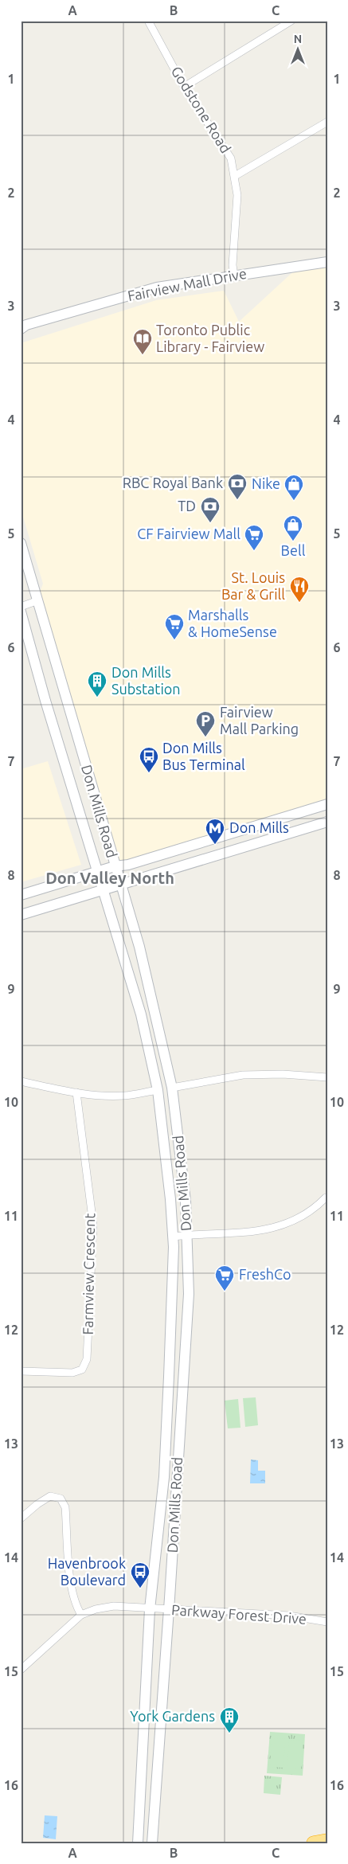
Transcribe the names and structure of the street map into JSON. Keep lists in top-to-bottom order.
{
  "streets": {
    "main road": ["Fairview Mall Drive", "Don Mills Road"],
    "street": ["Godstone Road", "Farmview Crescent", "Parkway Forest Drive"]
  },
  "crossings": [
    ["Godstone Road", "Fairview Mall Drive"],
    ["Don Mills Road", "Parkway Forest Drive"]
  ],
  "districts": ["Don Valley North"],
  "places": {
    "library": ["Toronto Public Library - Fairview"],
    "bank": ["RBC Royal Bank", "TD"],
    "shop": ["Nike", "Bell"],
    "supermarket": ["CF Fairview Mall", "Marshalls & HomeSense", "FreshCo"],
    "restaurant": ["St. Louis Bar & Grill"],
    "building": ["Don Mills Substation", "York Gardens"],
    "parking": ["Fairview Mall Parking"],
    "bus stop": ["Don Mills Bus Terminal", "Havenbrook Boulevard"],
    "metro station": ["Don Mills"]
  },
  "north": "top",
  "grid": {
    "columns": ["A", "B", "C"],
    "rows": [
      "1",
      "2",
      "3",
      "4",
      "5",
      "6",
      "7",
      "8",
      "9",
      "10",
      "11",
      "12",
      "13",
      "14",
      "15",
      "16"
    ]
  }
}
